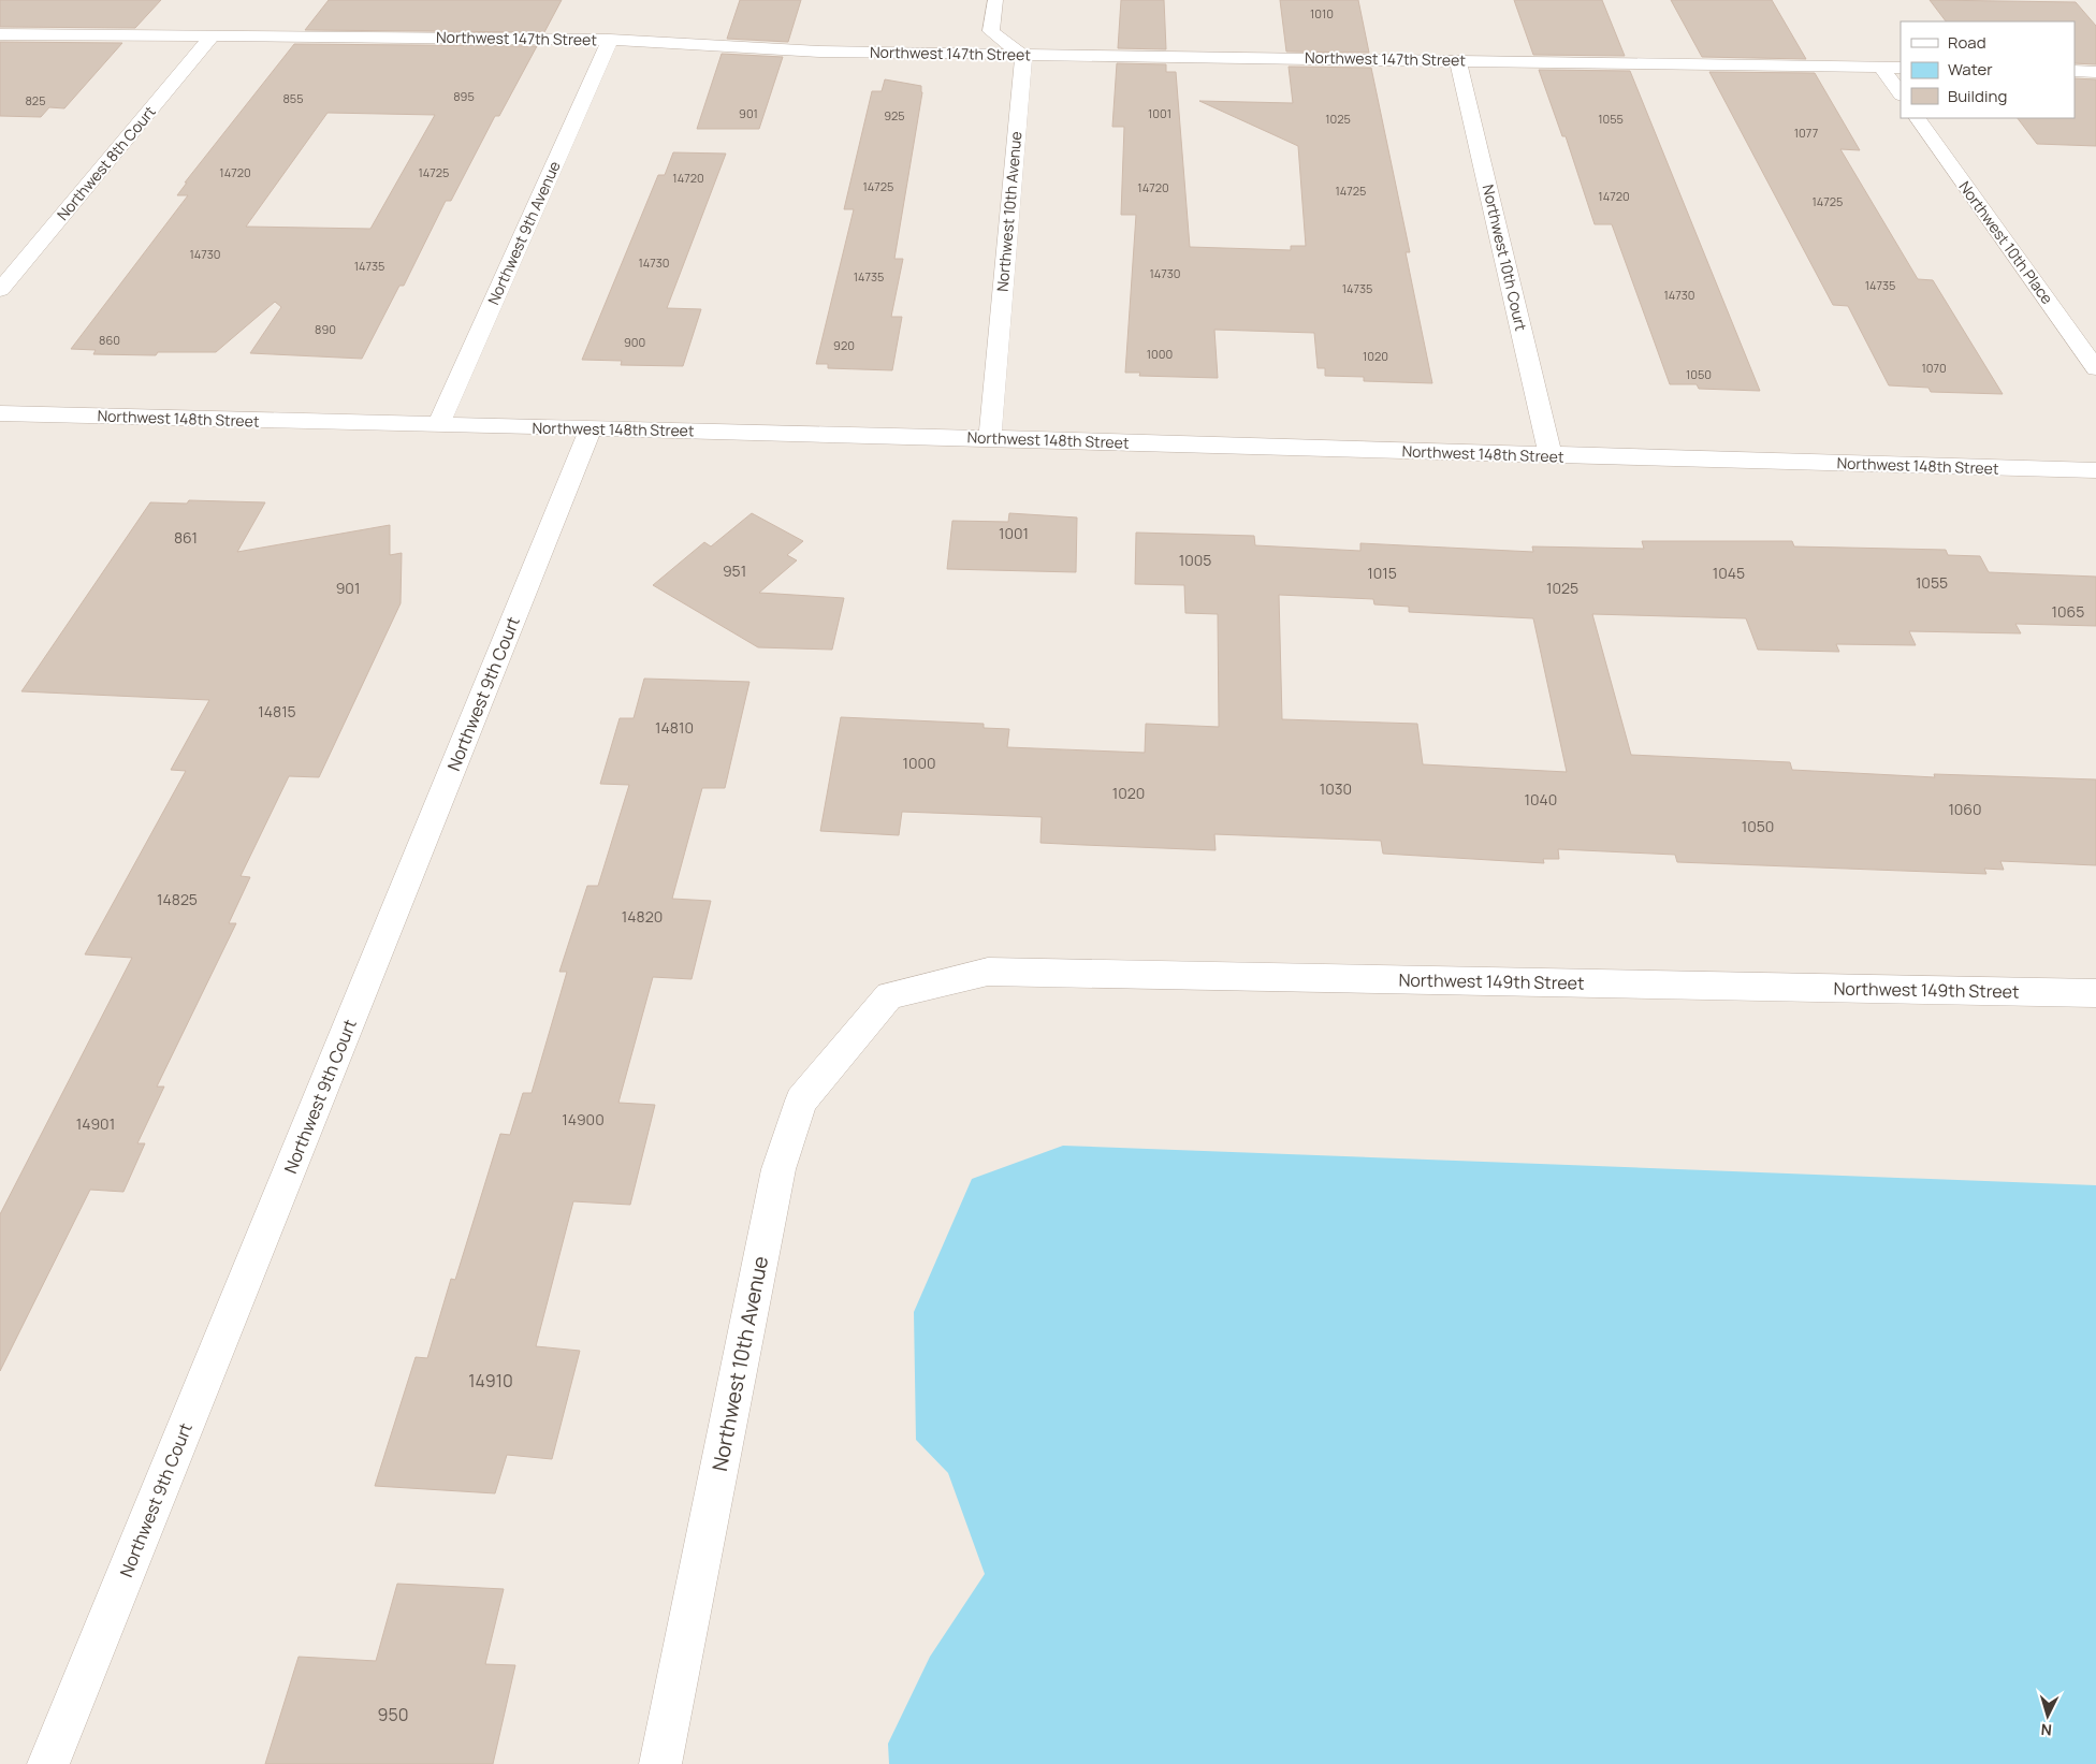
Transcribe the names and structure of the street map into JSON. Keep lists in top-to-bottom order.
{
  "streets": {
    "street": [
      "Northwest 147th Street",
      "Northwest 8th Court",
      "Northwest 10th Avenue",
      "Northwest 9th Avenue",
      "Northwest 10th Place",
      "Northwest 10th Court",
      "Northwest 148th Street",
      "Northwest 9th Court",
      "Northwest 149th Street"
    ]
  },
  "crossings": [
    ["Northwest 147th Street", "Northwest 8th Court"],
    ["Northwest 147th Street", "Northwest 10th Avenue"],
    ["Northwest 147th Street", "Northwest 9th Avenue"],
    ["Northwest 147th Street", "Northwest 10th Court"],
    ["Northwest 10th Avenue", "Northwest 148th Street"],
    ["Northwest 10th Avenue", "Northwest 149th Street"],
    ["Northwest 9th Avenue", "Northwest 148th Street"],
    ["Northwest 10th Court", "Northwest 148th Street"],
    ["Northwest 148th Street", "Northwest 9th Court"]
  ],
  "house_numbers": [
    "1010",
    "895",
    "855",
    "825",
    "901",
    "1001",
    "925",
    "1025",
    "1055",
    "1077",
    "14720",
    "14725",
    "14720",
    "14725",
    "14720",
    "14725",
    "14720",
    "14725",
    "14730",
    "14730",
    "14735",
    "14730",
    "14735",
    "14735",
    "14735",
    "14730",
    "890",
    "860",
    "900",
    "920",
    "1000",
    "1020",
    "1070",
    "1050",
    "1001",
    "861",
    "1005",
    "951",
    "1015",
    "1045",
    "1055",
    "901",
    "1025",
    "1065",
    "14815",
    "14810",
    "1000",
    "1030",
    "1020",
    "1040",
    "1060",
    "1050",
    "14825",
    "14820",
    "14900",
    "14901",
    "14910",
    "950"
  ],
  "legend": ["Road", "Water", "Building"],
  "north": "bottom"
}
